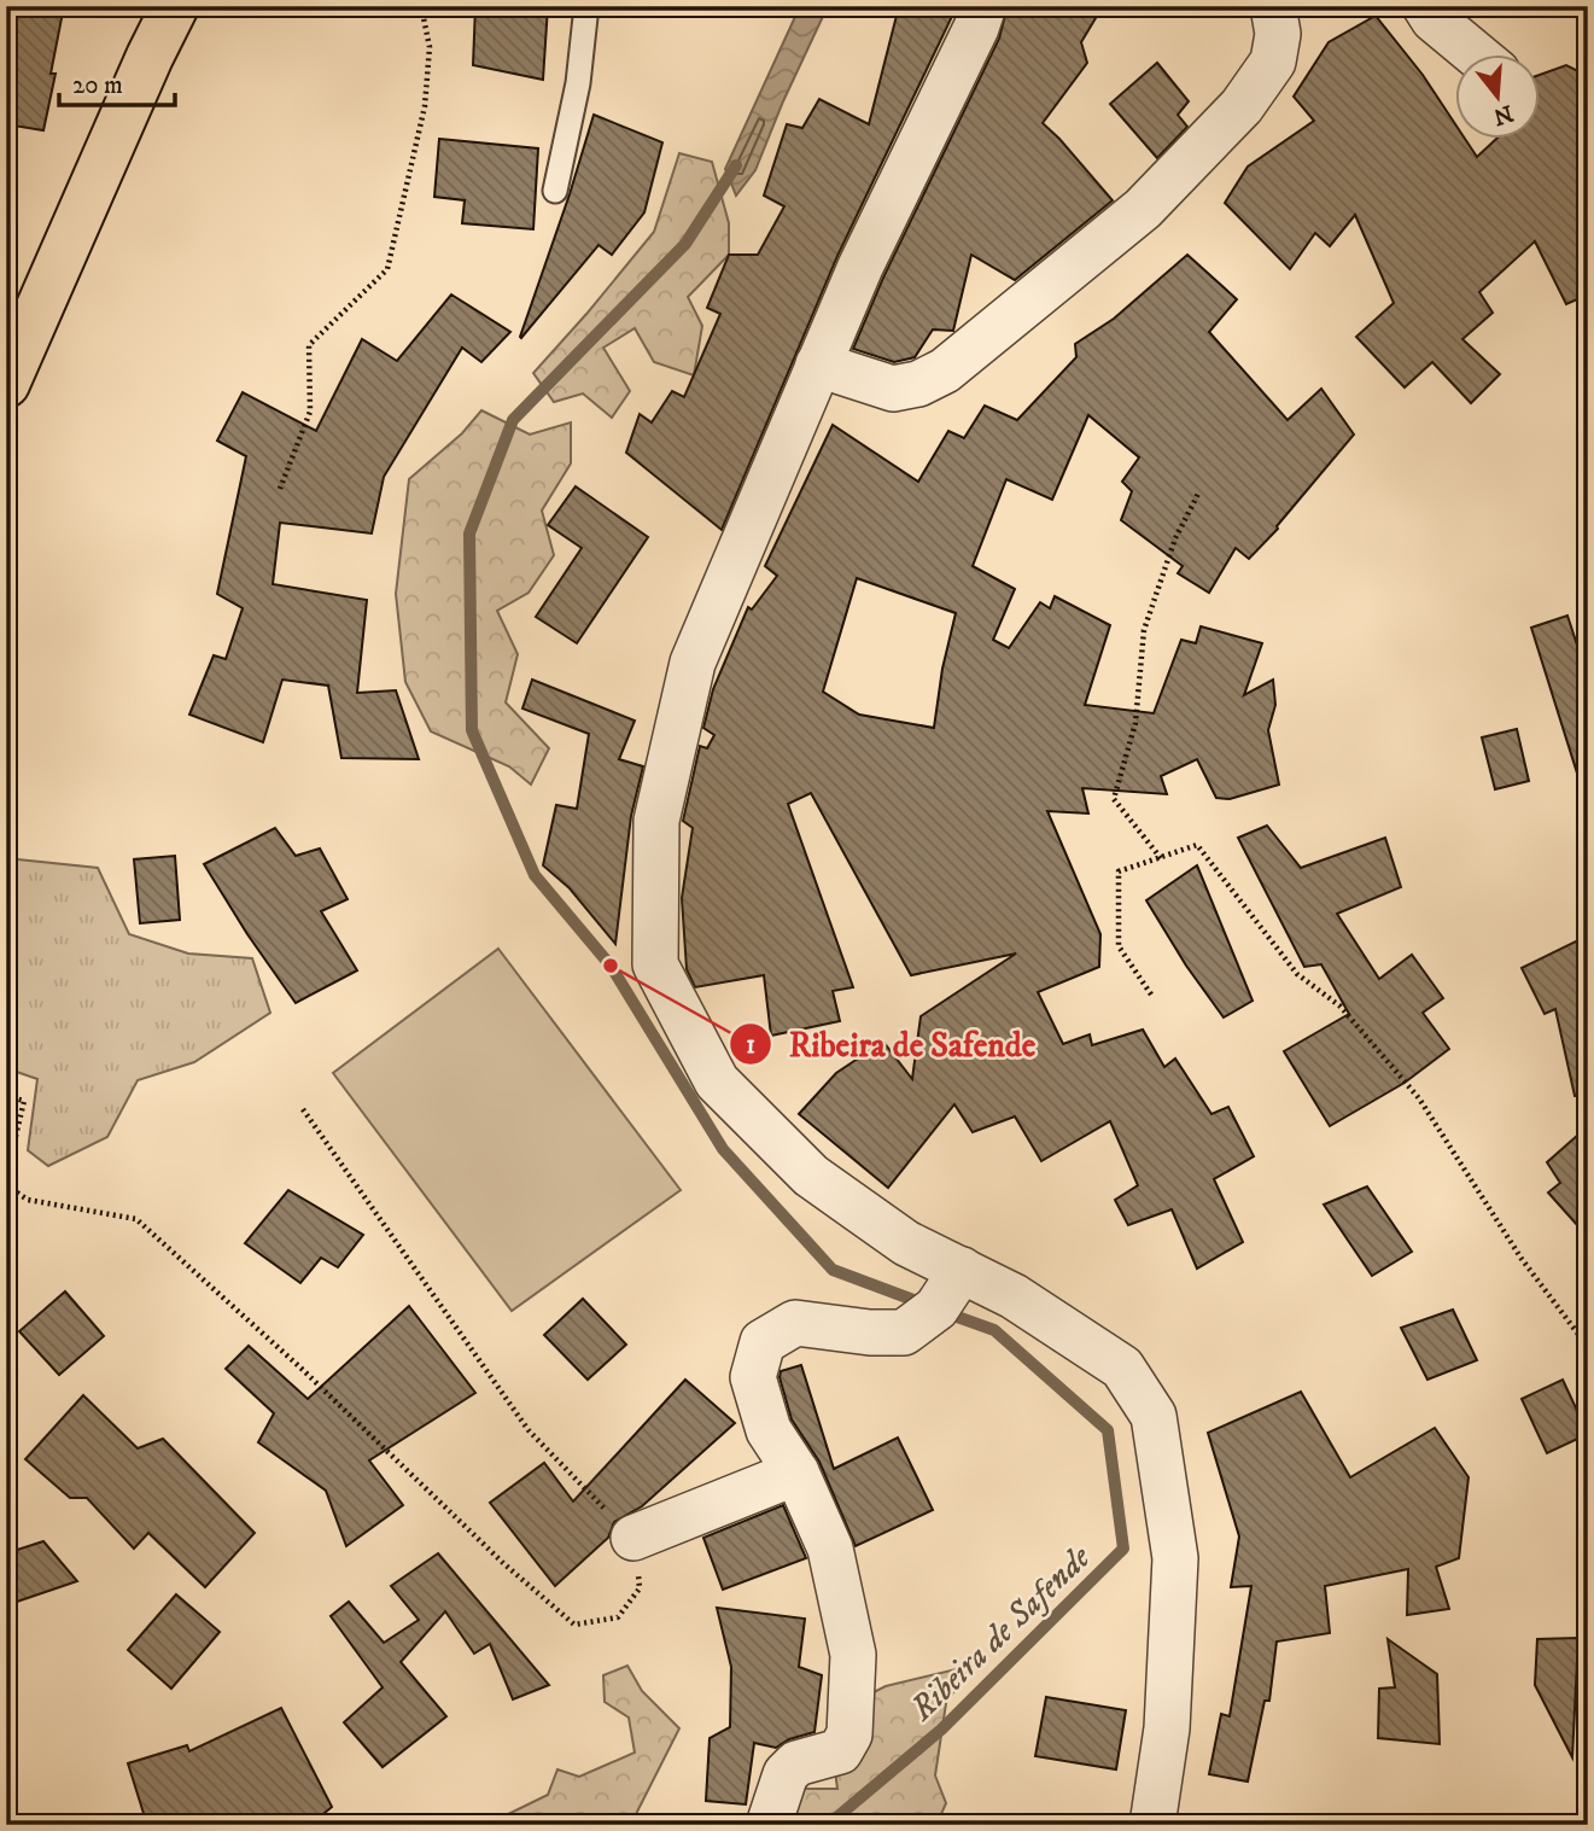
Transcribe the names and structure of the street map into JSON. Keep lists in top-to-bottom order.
{
  "water": ["Ribeira de Safende"],
  "places": ["Ribeira de Safende"],
  "scale_bar": "20 m",
  "north": "bottom"
}
